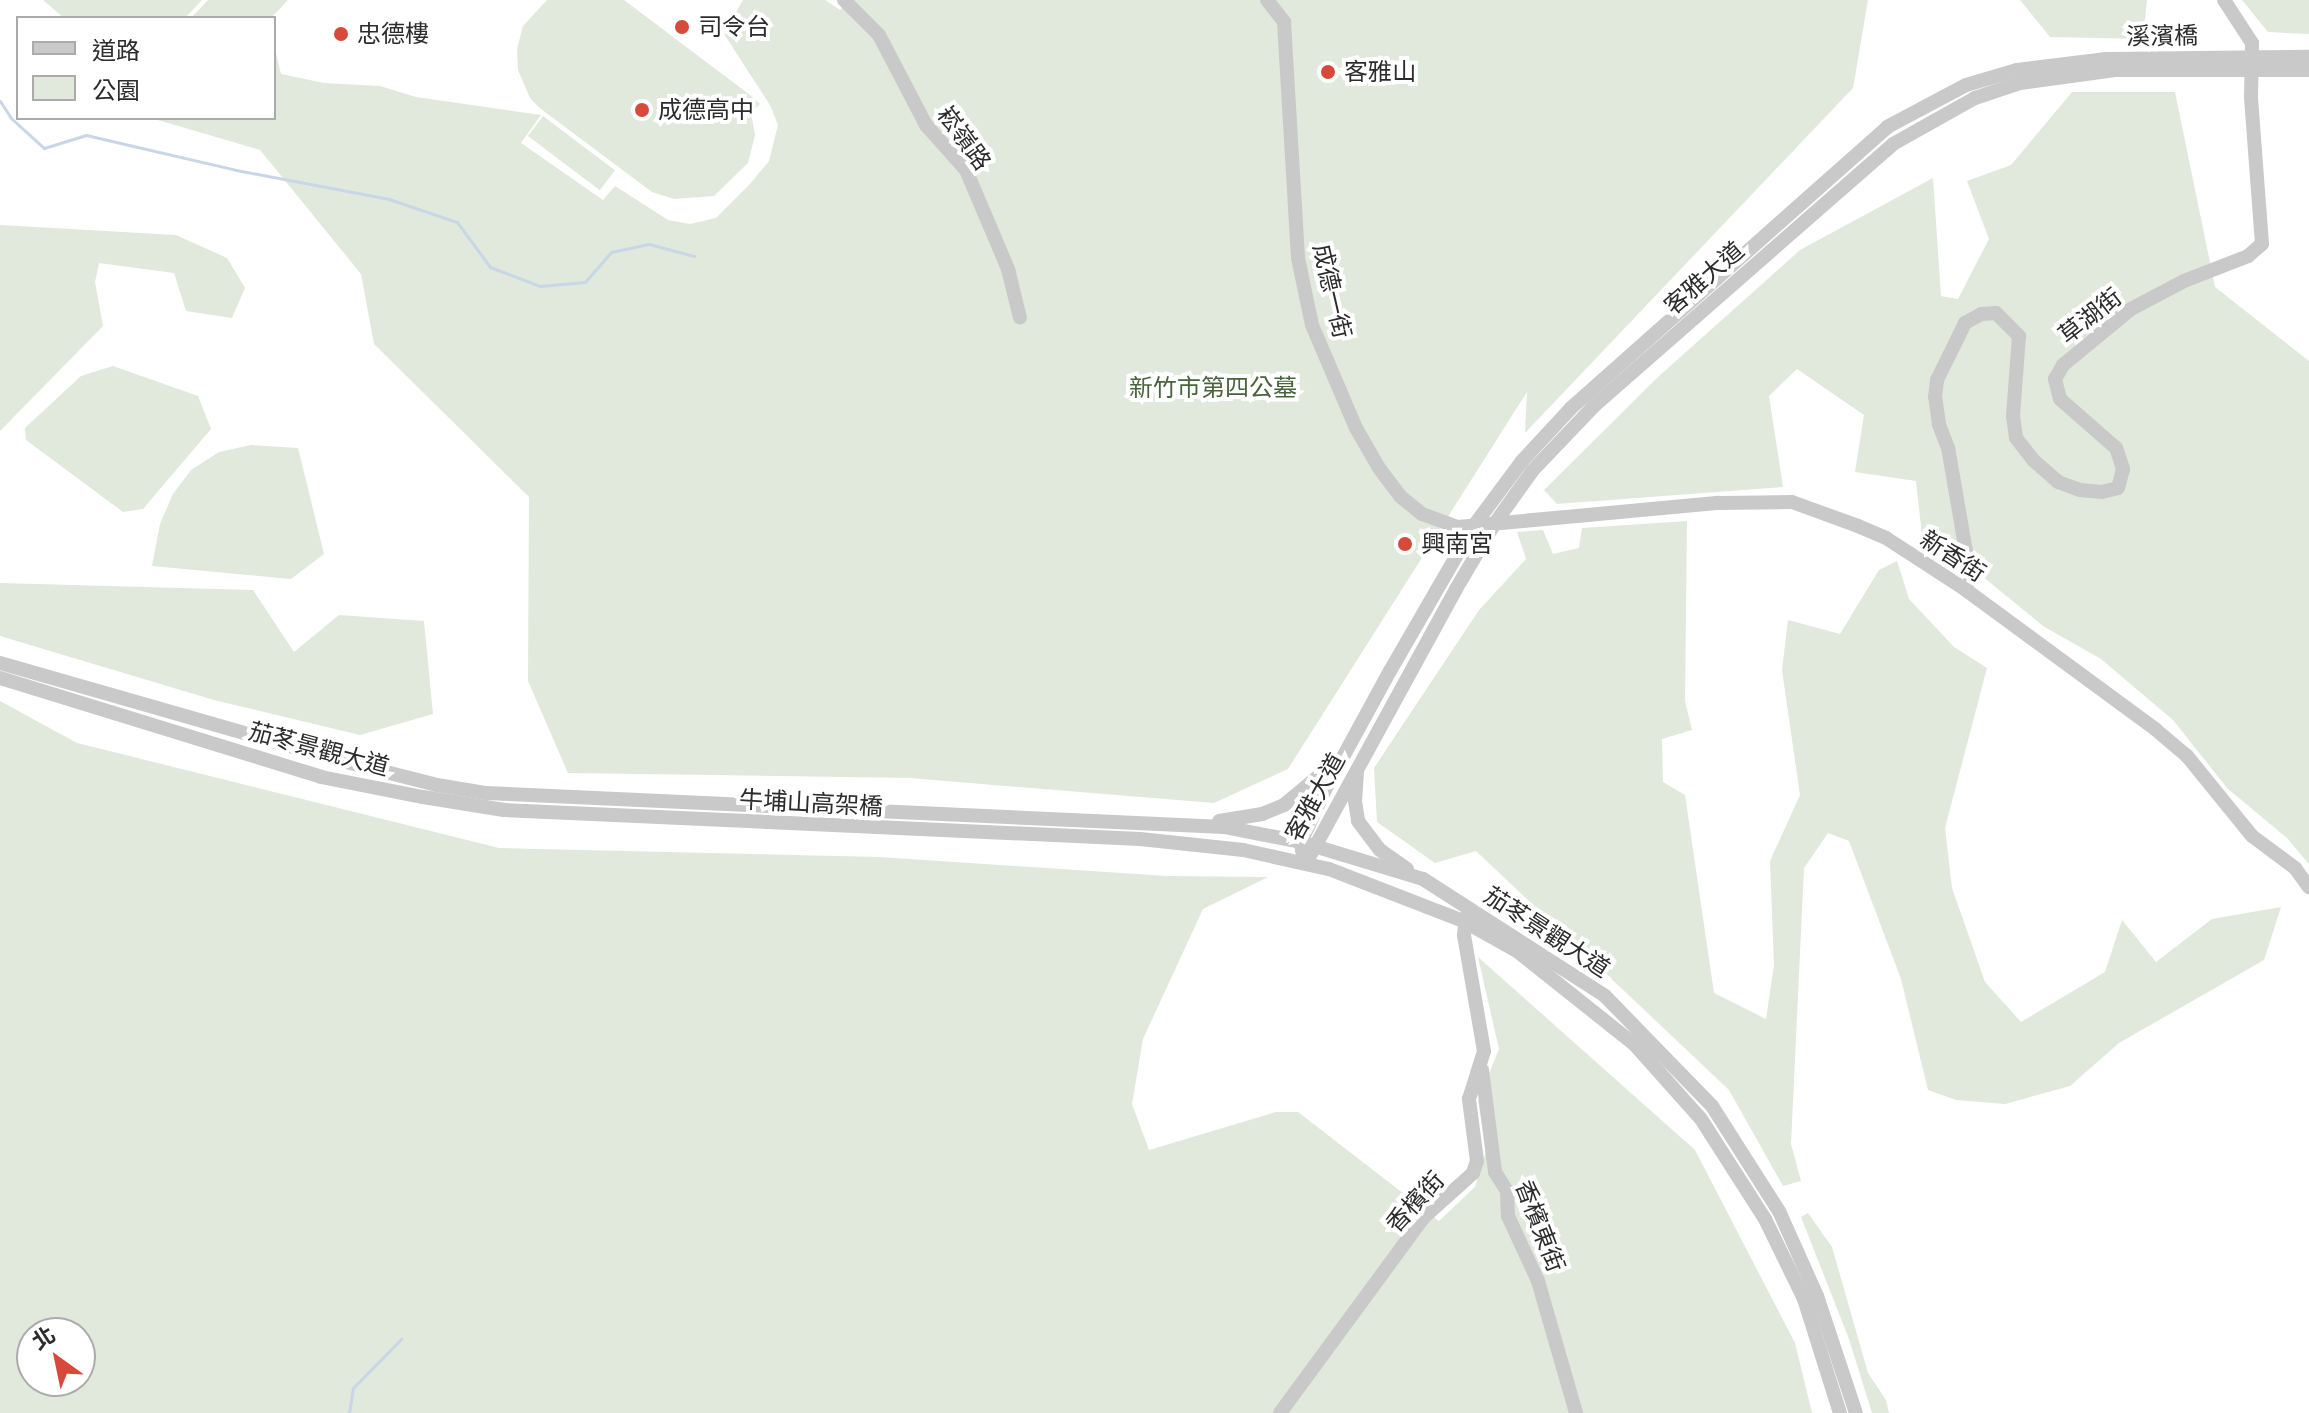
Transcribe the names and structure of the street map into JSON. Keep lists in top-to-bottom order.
{
  "streets": {
    "street": [
      "溪濱橋",
      "崧嶺路",
      "客雅大道",
      "成德一街",
      "草湖街",
      "新香街",
      "茄苳景觀大道",
      "牛埔山高架橋",
      "香檳街",
      "香檳東街"
    ]
  },
  "crossings": [
    ["溪濱橋", "客雅大道"],
    ["客雅大道", "成德一街"],
    ["客雅大道", "新香街"],
    ["客雅大道", "茄苳景觀大道"],
    ["成德一街", "新香街"],
    ["草湖街", "新香街"],
    ["茄苳景觀大道", "牛埔山高架橋"],
    ["茄苳景觀大道", "香檳街"],
    ["香檳街", "香檳東街"]
  ],
  "parks": ["新竹市第四公墓"],
  "places": [
    "司令台",
    "忠德樓",
    "客雅山",
    "成德高中",
    "興南宮"
  ],
  "legend": ["道路", "公園"],
  "north": "top left"
}
